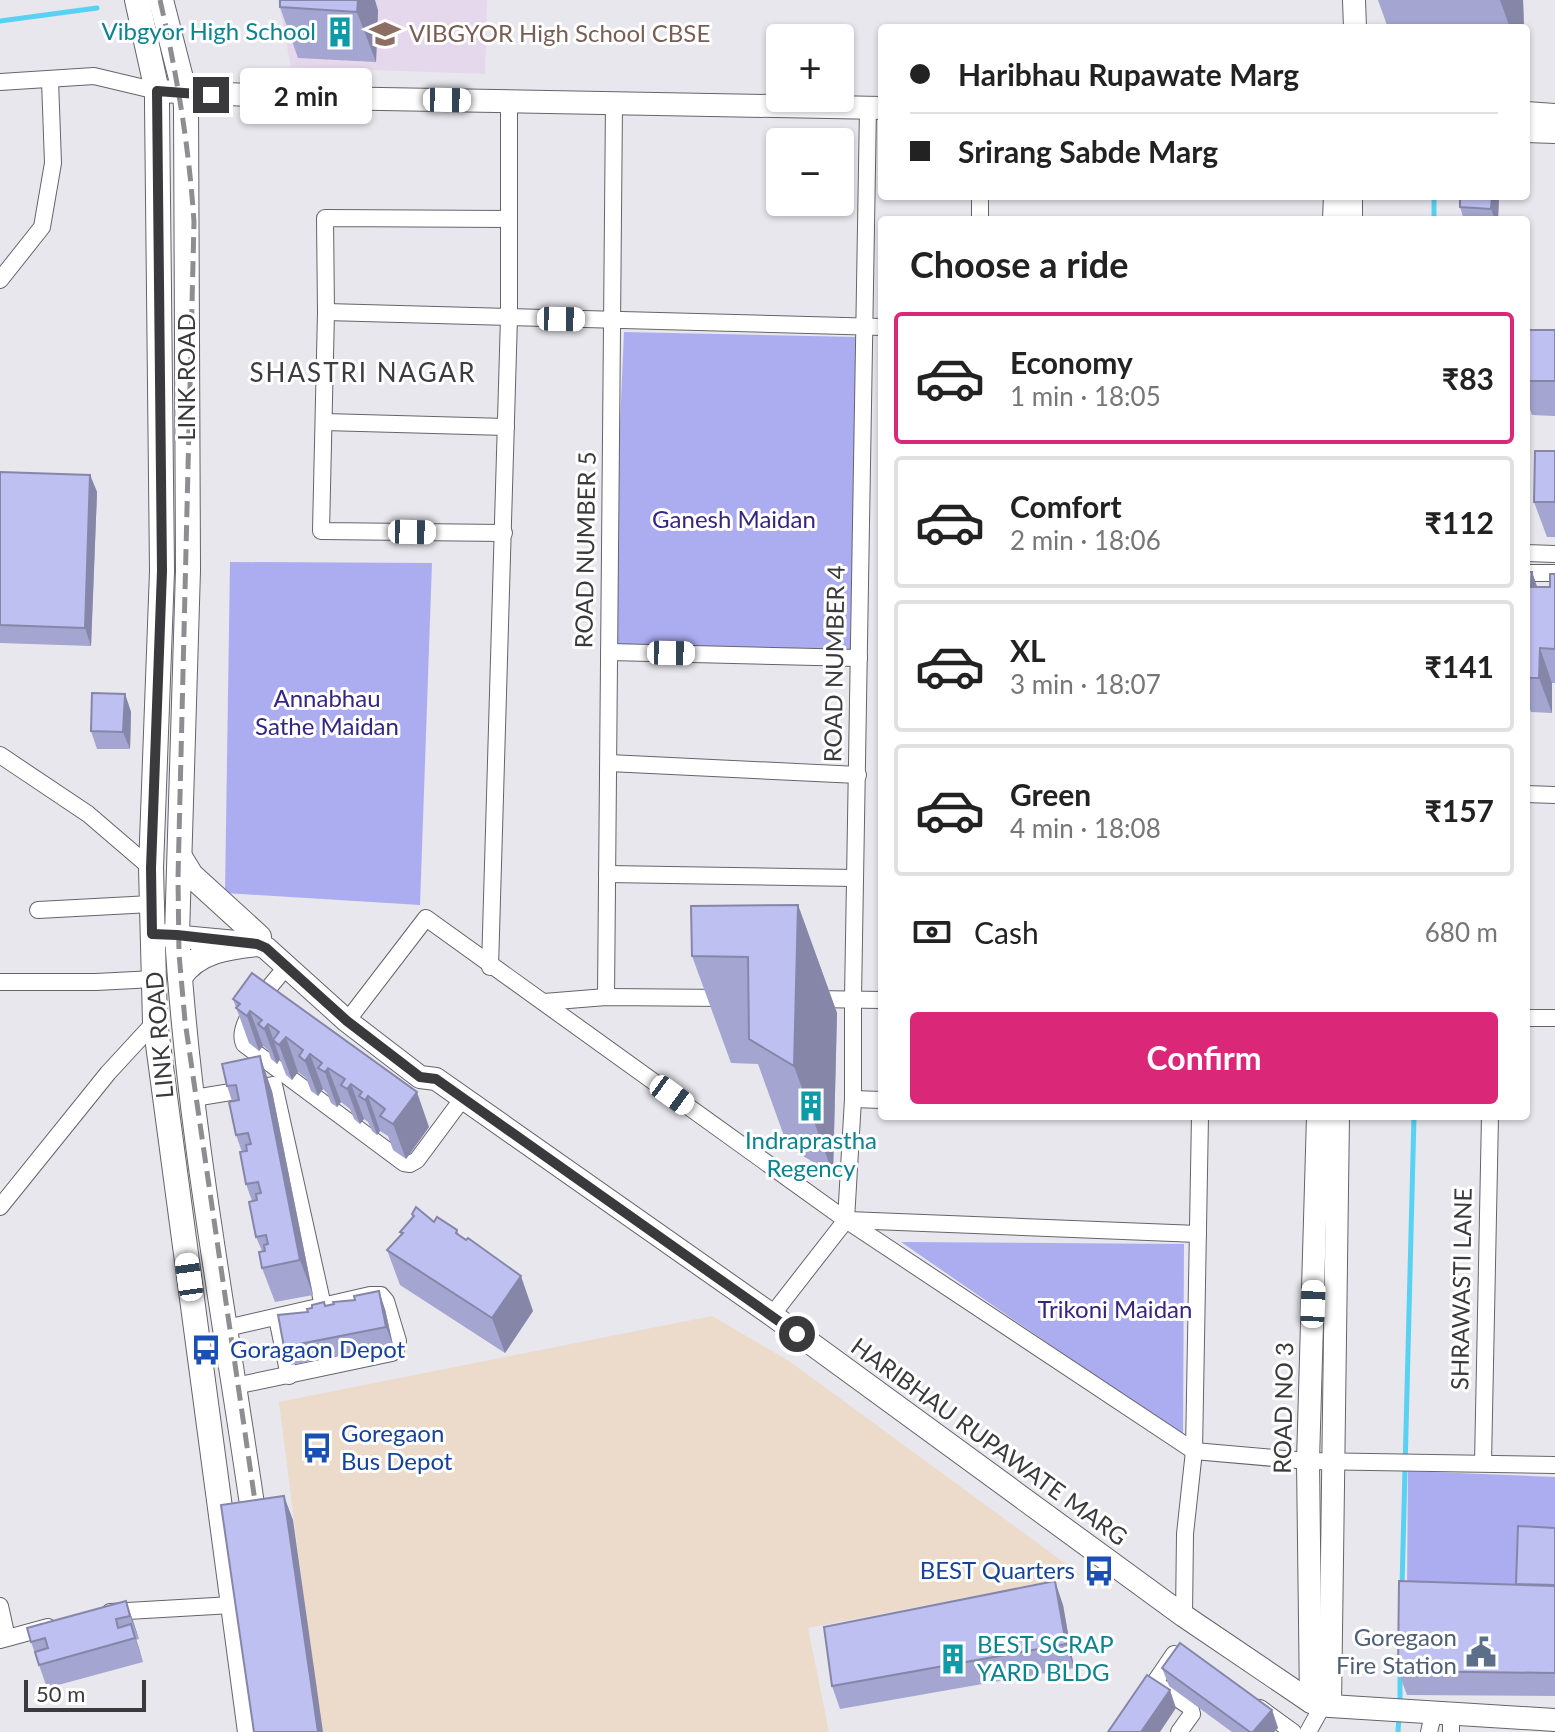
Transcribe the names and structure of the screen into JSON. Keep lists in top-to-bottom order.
{
  "streets": {
    "main road": ["LINK ROAD"],
    "street": [
      "ROAD NUMBER 5",
      "ROAD NUMBER 4",
      "SHRAWASTI LANE",
      "ROAD NO 3",
      "HARIBHAU RUPAWATE MARG"
    ]
  },
  "crossings": [
    ["ROAD NO 3", "HARIBHAU RUPAWATE MARG"]
  ],
  "districts": ["SHASTRI NAGAR"],
  "parks": ["Ganesh Maidan", "Annabhau Sathe Maidan", "Trikoni Maidan"],
  "places": {
    "building": ["Vibgyor High School", "Indraprastha Regency", "BEST SCRAP YARD BLDG"],
    "school or university": ["VIBGYOR High School CBSE"],
    "bus stop": ["Goragaon Depot", "Goregaon Bus Depot", "BEST Quarters"],
    "public building": ["Goregaon Fire Station"]
  },
  "scale_bar": "50 m",
  "page": {
    "map_buttons": ["+", "−"],
    "banner": ["Haribhau Rupawate Marg", "Srirang Sabde Marg"],
    "bubble": "2 min",
    "heading": "Choose a ride",
    "list": [
      {
        "name": "Economy",
        "note": "1 min · 18:05",
        "value": "₹83"
      },
      {
        "name": "Comfort",
        "note": "2 min · 18:06",
        "value": "₹112"
      },
      {
        "name": "XL",
        "note": "3 min · 18:07",
        "value": "₹141"
      },
      {
        "name": "Green",
        "note": "4 min · 18:08",
        "value": "₹157"
      }
    ],
    "pay": ["Cash", "680 m"],
    "buttons": "Confirm",
    "scale": "50 m"
  }
}
